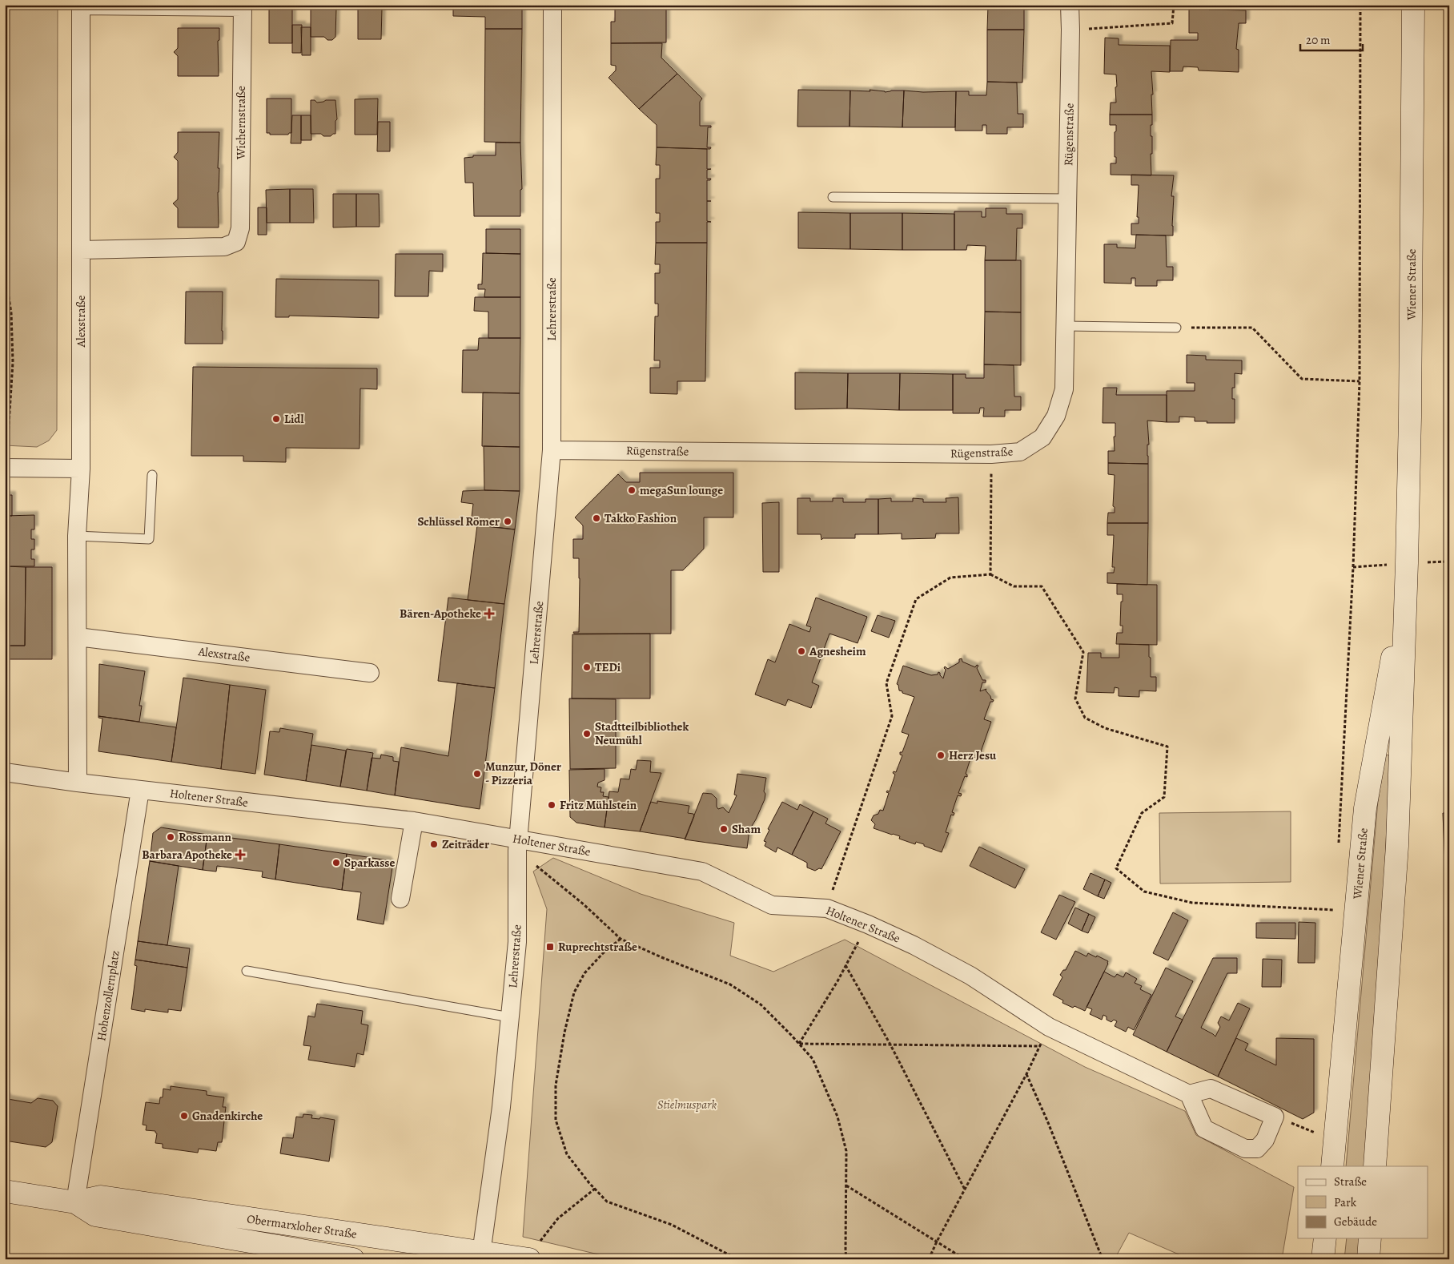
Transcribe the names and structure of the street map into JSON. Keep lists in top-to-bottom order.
{
  "streets": {
    "street": [
      "Wichernstraße",
      "Rügenstraße",
      "Wiener Straße",
      "Lehrerstraße",
      "Alexstraße",
      "Holtener Straße",
      "Hohenzollernplatz",
      "Obermarxloher Straße"
    ]
  },
  "crossings": [
    ["Wichernstraße", "Alexstraße"],
    ["Rügenstraße", "Lehrerstraße"],
    ["Lehrerstraße", "Holtener Straße"],
    ["Lehrerstraße", "Obermarxloher Straße"],
    ["Alexstraße", "Holtener Straße"],
    ["Holtener Straße", "Hohenzollernplatz"],
    ["Hohenzollernplatz", "Obermarxloher Straße"]
  ],
  "parks": ["Stielmuspark"],
  "places": {
    "other": [
      "Lidl",
      "megaSun lounge",
      "Takko Fashion",
      "Schlüssel Römer",
      "Agnesheim",
      "TEDi",
      "Stadtteilbibliothek Neumühl",
      "Herz Jesu",
      "Munzur, Döner - Pizzeria",
      "Fritz Mühlstein",
      "Sham",
      "Rossmann",
      "Zeiträder",
      "Sparkasse",
      "Gnadenkirche"
    ],
    "health": ["Bären-Apotheke", "Barbara Apotheke"],
    "transit": ["Ruprechtstraße"]
  },
  "legend": ["Straße", "Park", "Gebäude"],
  "scale_bar": "20 m"
}
